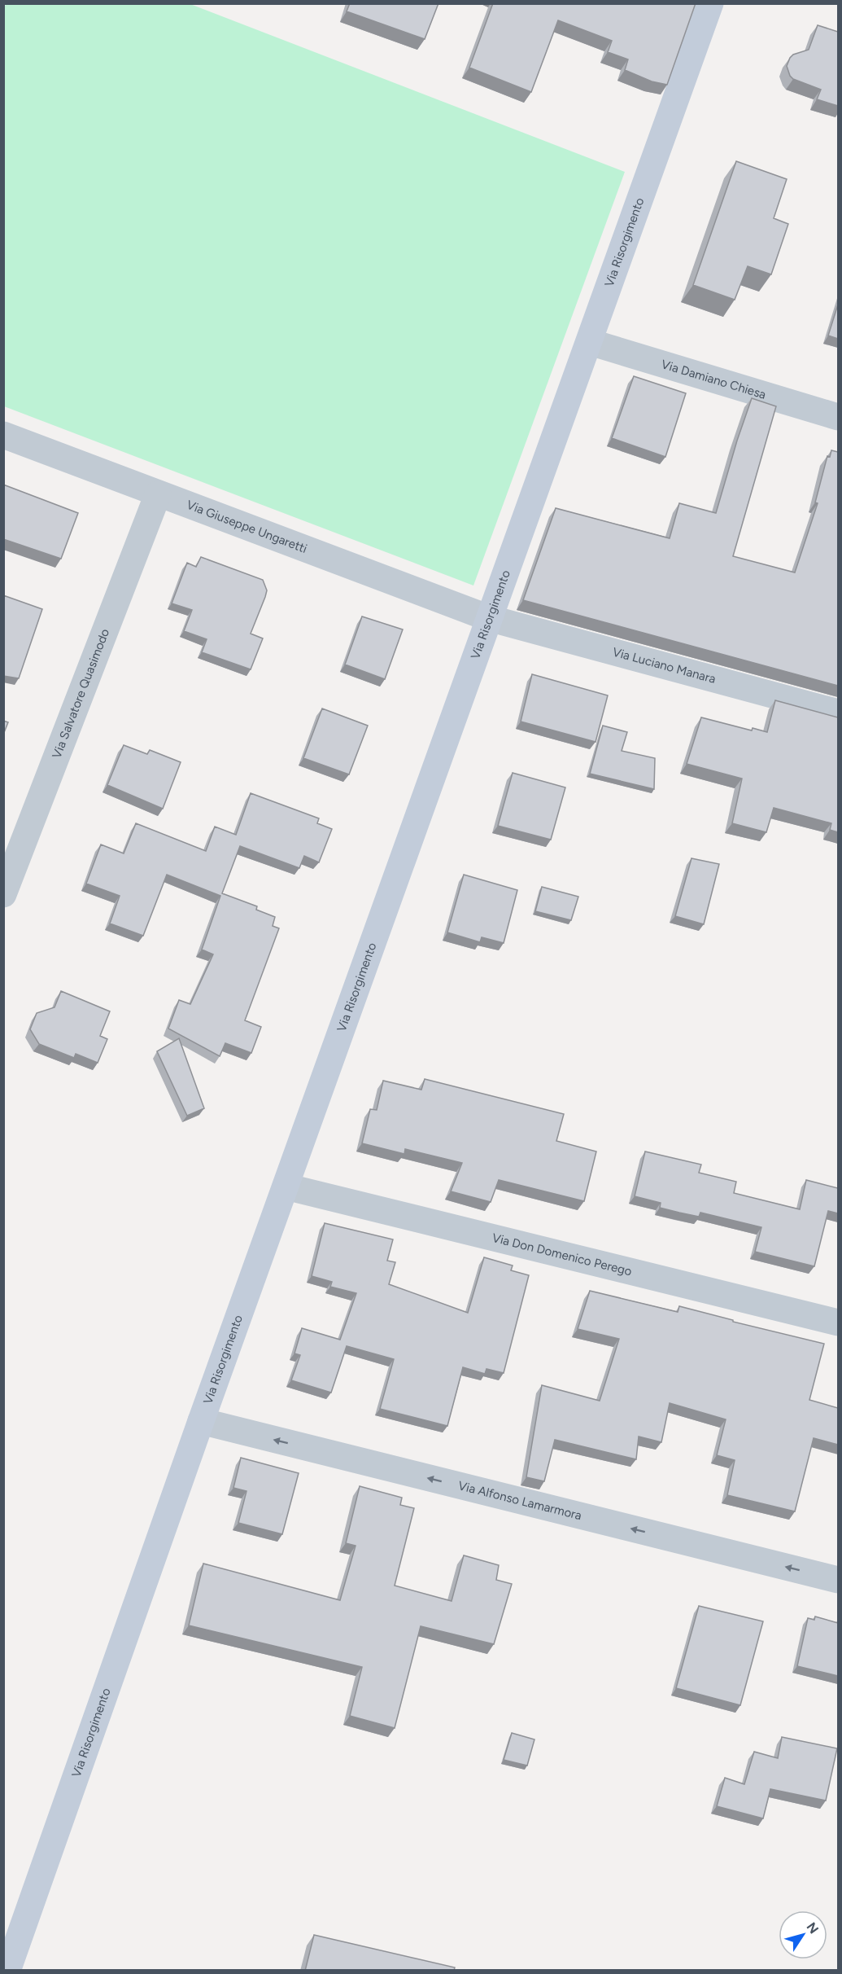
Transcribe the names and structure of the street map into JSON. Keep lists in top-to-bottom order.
{
  "streets": {
    "street": [
      "Via Risorgimento",
      "Via Damiano Chiesa",
      "Via Giuseppe Ungaretti",
      "Via Luciano Manara",
      "Via Salvatore Quasimodo",
      "Via Don Domenico Perego",
      "Via Alfonso Lamarmora"
    ]
  },
  "crossings": [
    ["Via Risorgimento", "Via Damiano Chiesa"],
    ["Via Risorgimento", "Via Giuseppe Ungaretti"],
    ["Via Risorgimento", "Via Luciano Manara"],
    ["Via Risorgimento", "Via Don Domenico Perego"],
    ["Via Risorgimento", "Via Alfonso Lamarmora"],
    ["Via Giuseppe Ungaretti", "Via Luciano Manara"],
    ["Via Giuseppe Ungaretti", "Via Salvatore Quasimodo"]
  ],
  "one_way": ["Via Alfonso Lamarmora"],
  "north": "top right"
}
